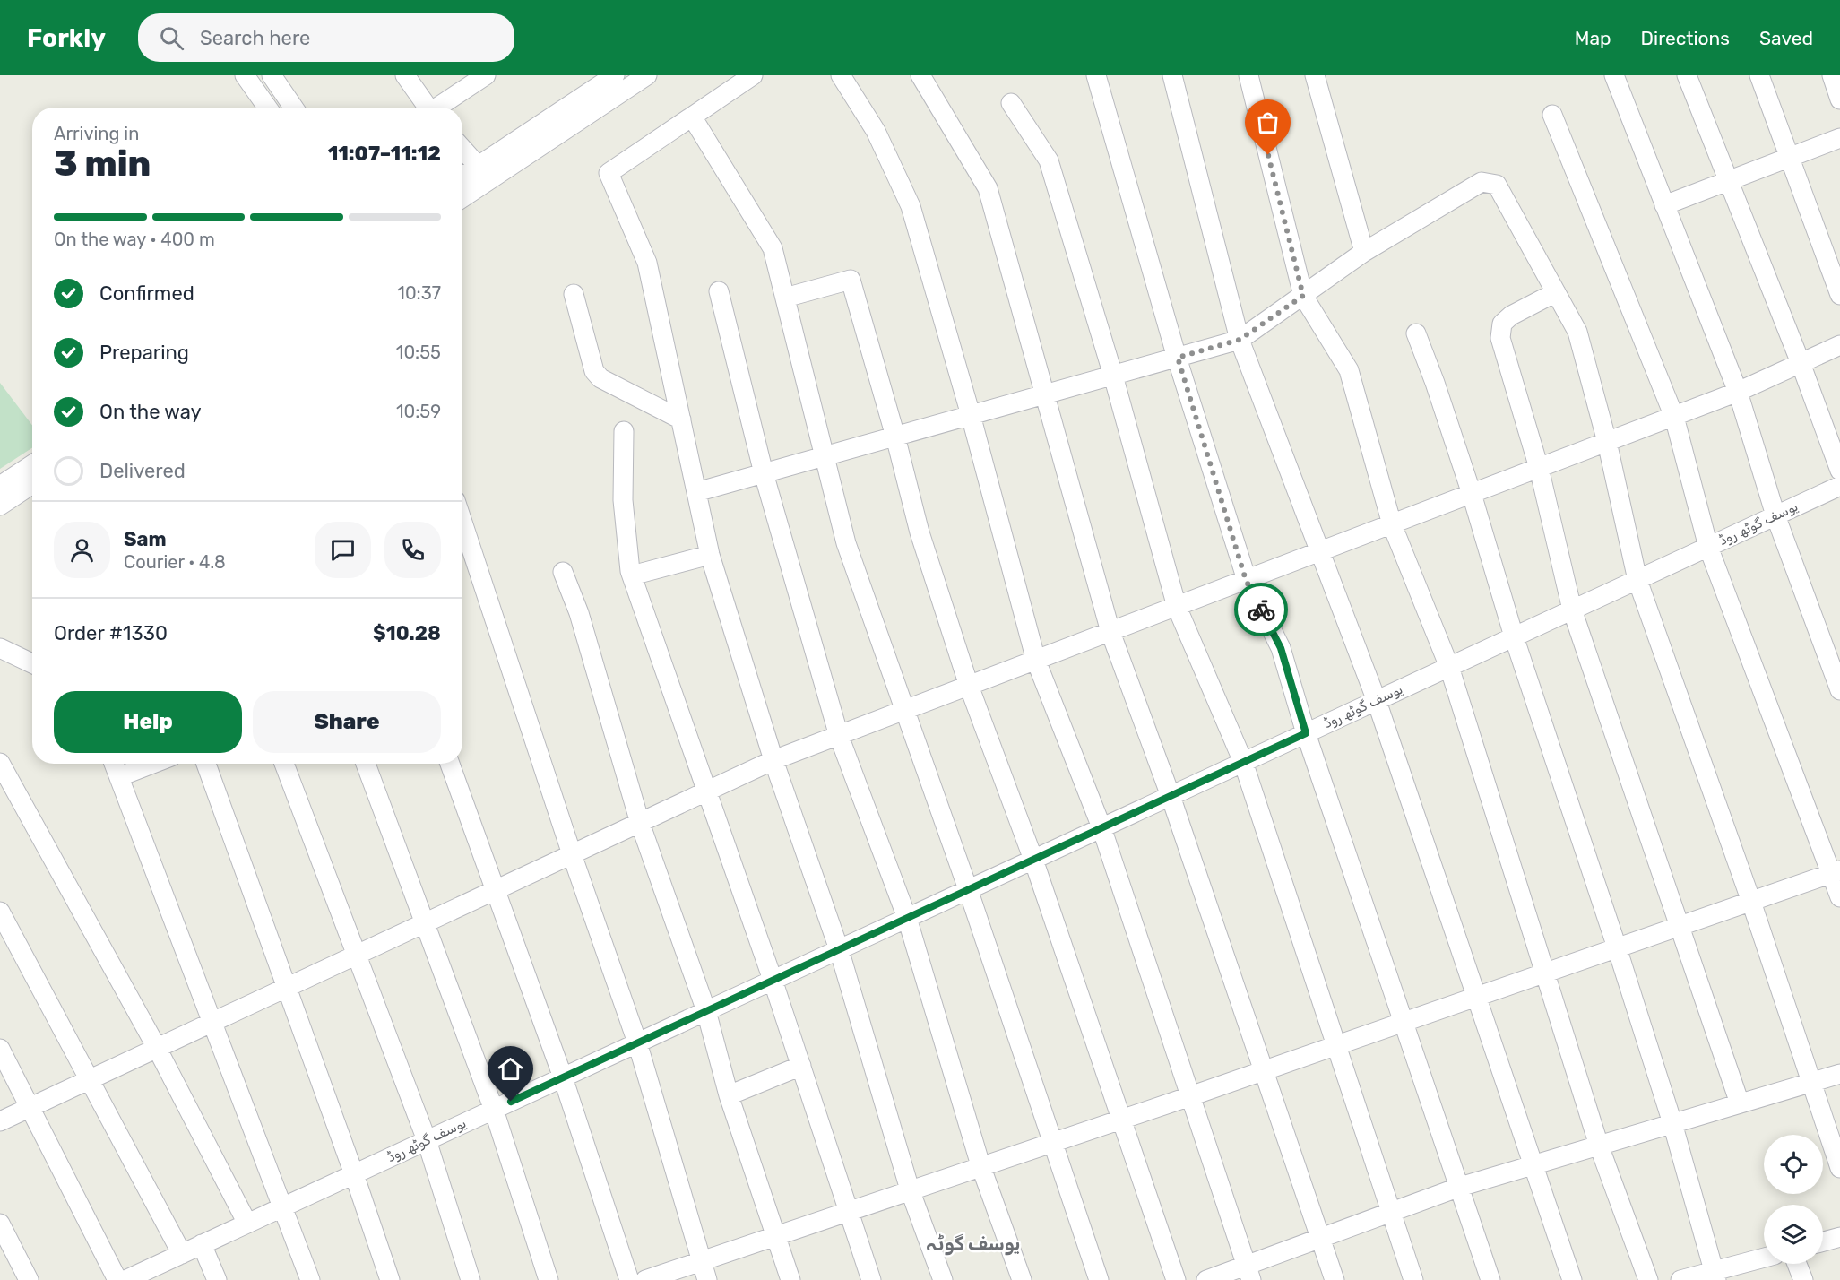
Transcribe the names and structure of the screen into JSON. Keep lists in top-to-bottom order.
{
  "streets": {
    "street": ["یوسف گوٹھ روڈ"]
  },
  "districts": ["یوسف گوٹہ"],
  "page": {
    "header": "Forkly",
    "search": "Search here",
    "nav": ["Map", "Directions", "Saved"],
    "heading": ["3 min", "Arriving in", "11:07–11:12"],
    "panel": [
      "Sam",
      "Courier · 4.8",
      "Order #1330",
      "$10.28"
    ],
    "bar": "On the way · 400 m",
    "list": [
      ["Confirmed", "10:37"],
      ["Preparing", "10:55"],
      ["On the way", "10:59"],
      "Delivered"
    ],
    "buttons": ["Help", "Share"]
  }
}
